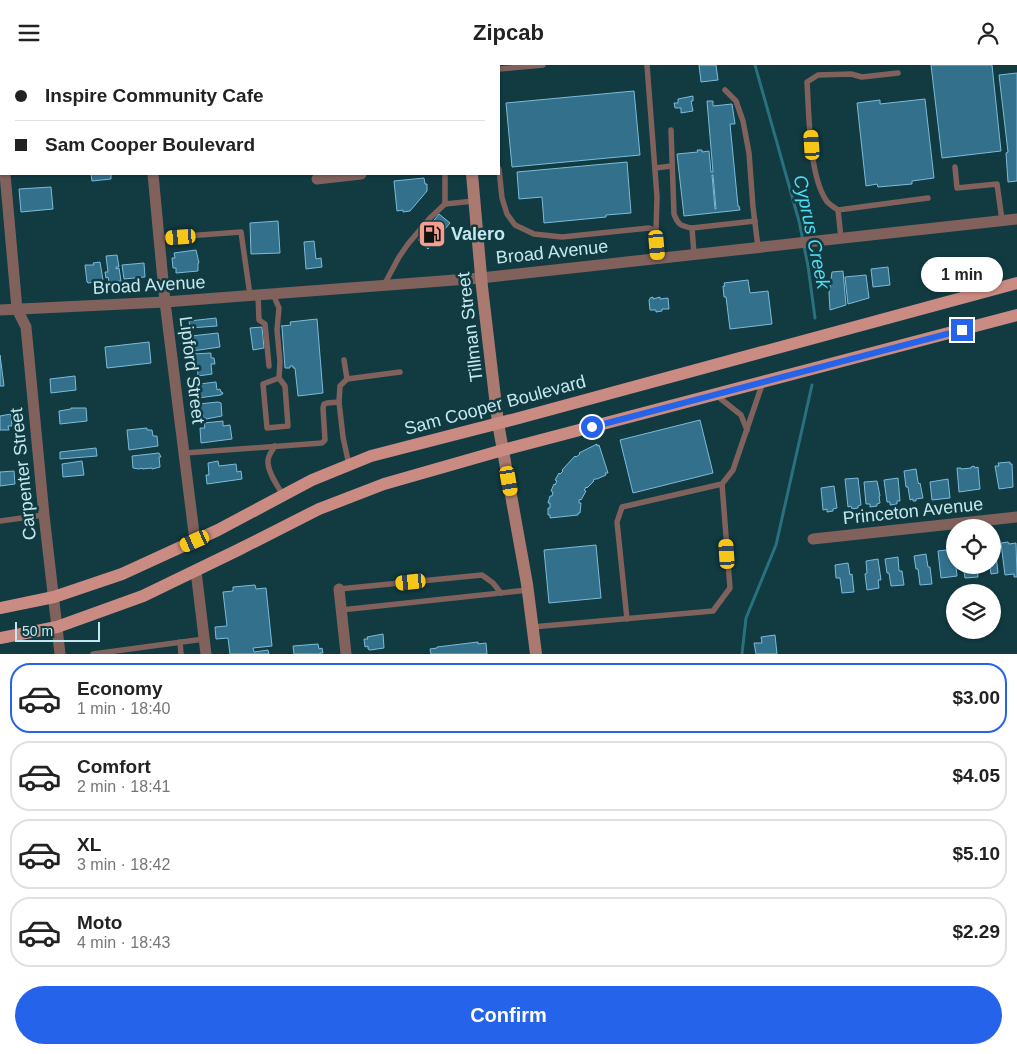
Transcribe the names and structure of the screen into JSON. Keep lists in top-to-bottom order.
{
  "streets": {
    "main road": ["Tillman Street", "Sam Cooper Boulevard"],
    "street": [
      "Broad Avenue",
      "Lipford Street",
      "Carpenter Street",
      "Princeton Avenue"
    ]
  },
  "crossings": [
    ["Broad Avenue", "Tillman Street"],
    ["Broad Avenue", "Lipford Street"],
    ["Broad Avenue", "Carpenter Street"],
    ["Tillman Street", "Sam Cooper Boulevard"],
    ["Lipford Street", "Sam Cooper Boulevard"],
    ["Sam Cooper Boulevard", "Carpenter Street"]
  ],
  "water": ["Cyprus Creek"],
  "places": {
    "fuel station": ["Valero"]
  },
  "scale_bar": "50 m",
  "page": {
    "header": "Zipcab",
    "banner": ["Inspire Community Cafe", "Sam Cooper Boulevard"],
    "bubble": "1 min",
    "scale": "50 m",
    "list": [
      {
        "name": "Economy",
        "note": "1 min · 18:40",
        "value": "$3.00"
      },
      {
        "name": "Comfort",
        "note": "2 min · 18:41",
        "value": "$4.05"
      },
      {
        "name": "XL",
        "note": "3 min · 18:42",
        "value": "$5.10"
      },
      {
        "name": "Moto",
        "note": "4 min · 18:43",
        "value": "$2.29"
      }
    ],
    "buttons": "Confirm"
  }
}
